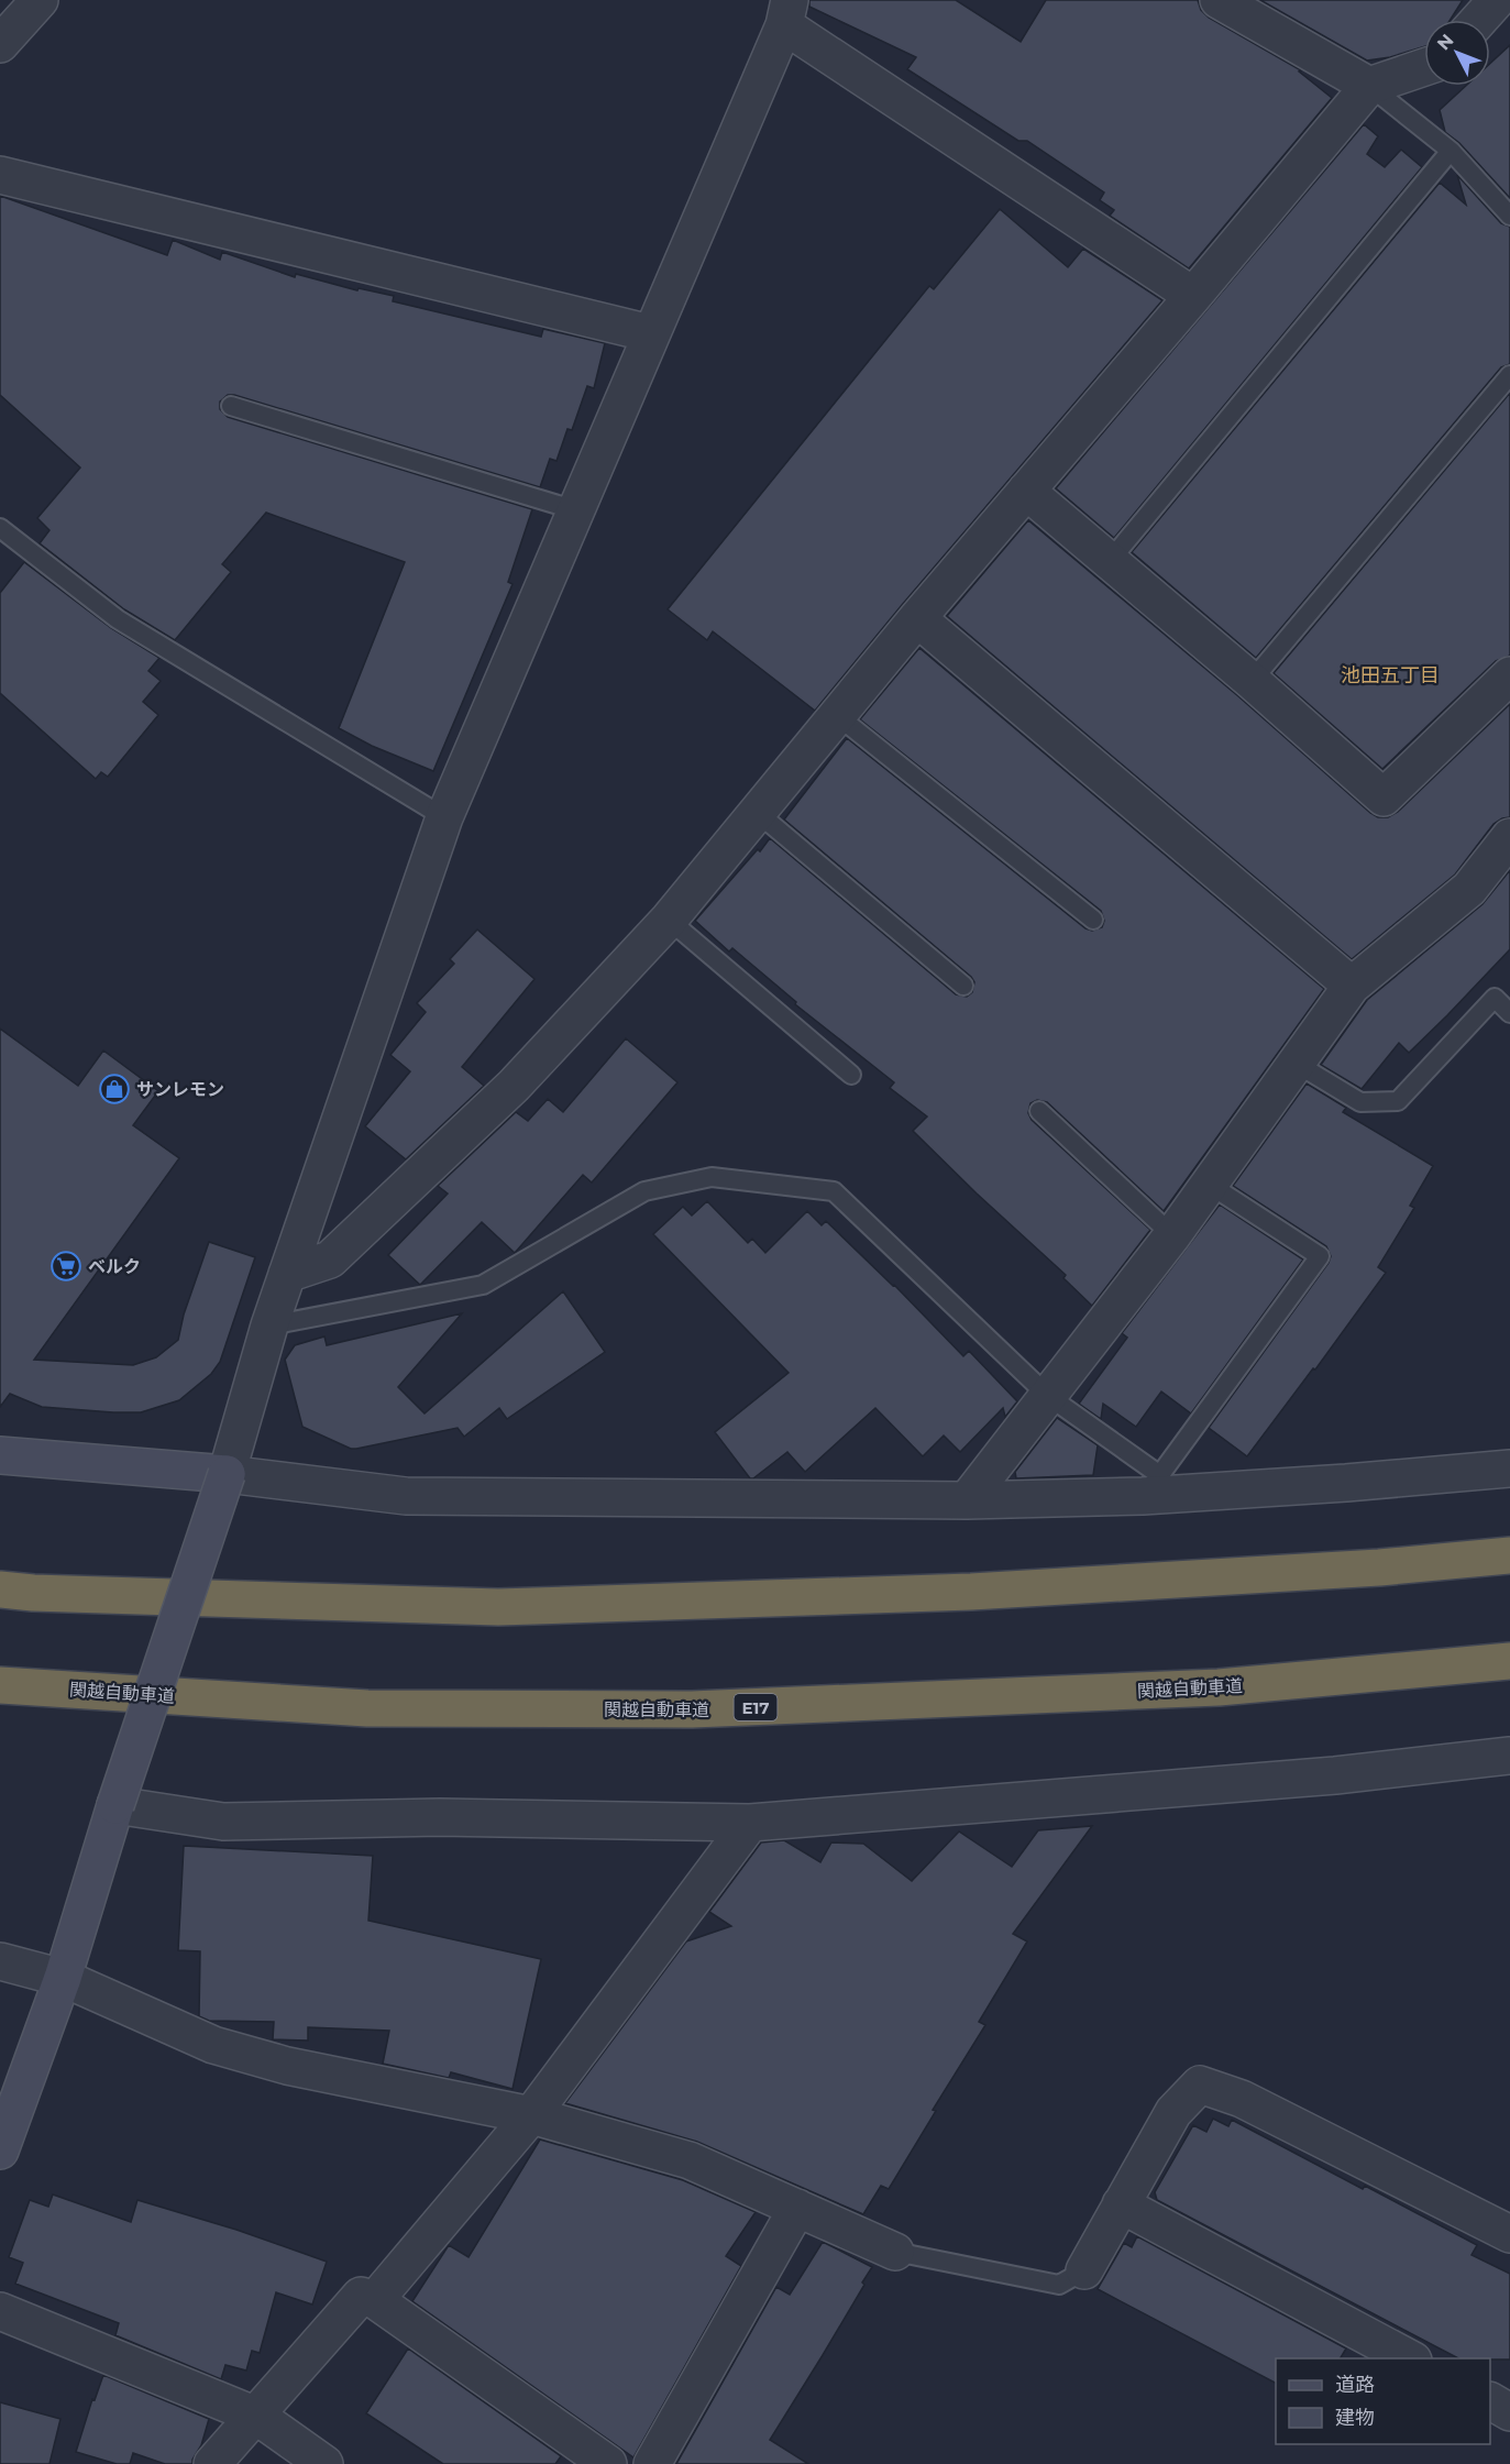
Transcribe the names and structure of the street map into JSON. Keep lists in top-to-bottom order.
{
  "streets": {
    "highway": ["関越自動車道", "E17"]
  },
  "districts": ["池田五丁目"],
  "places": {
    "shop": ["サンレモン"],
    "supermarket": ["ベルク"]
  },
  "legend": ["道路", "建物"],
  "north": "top left"
}
